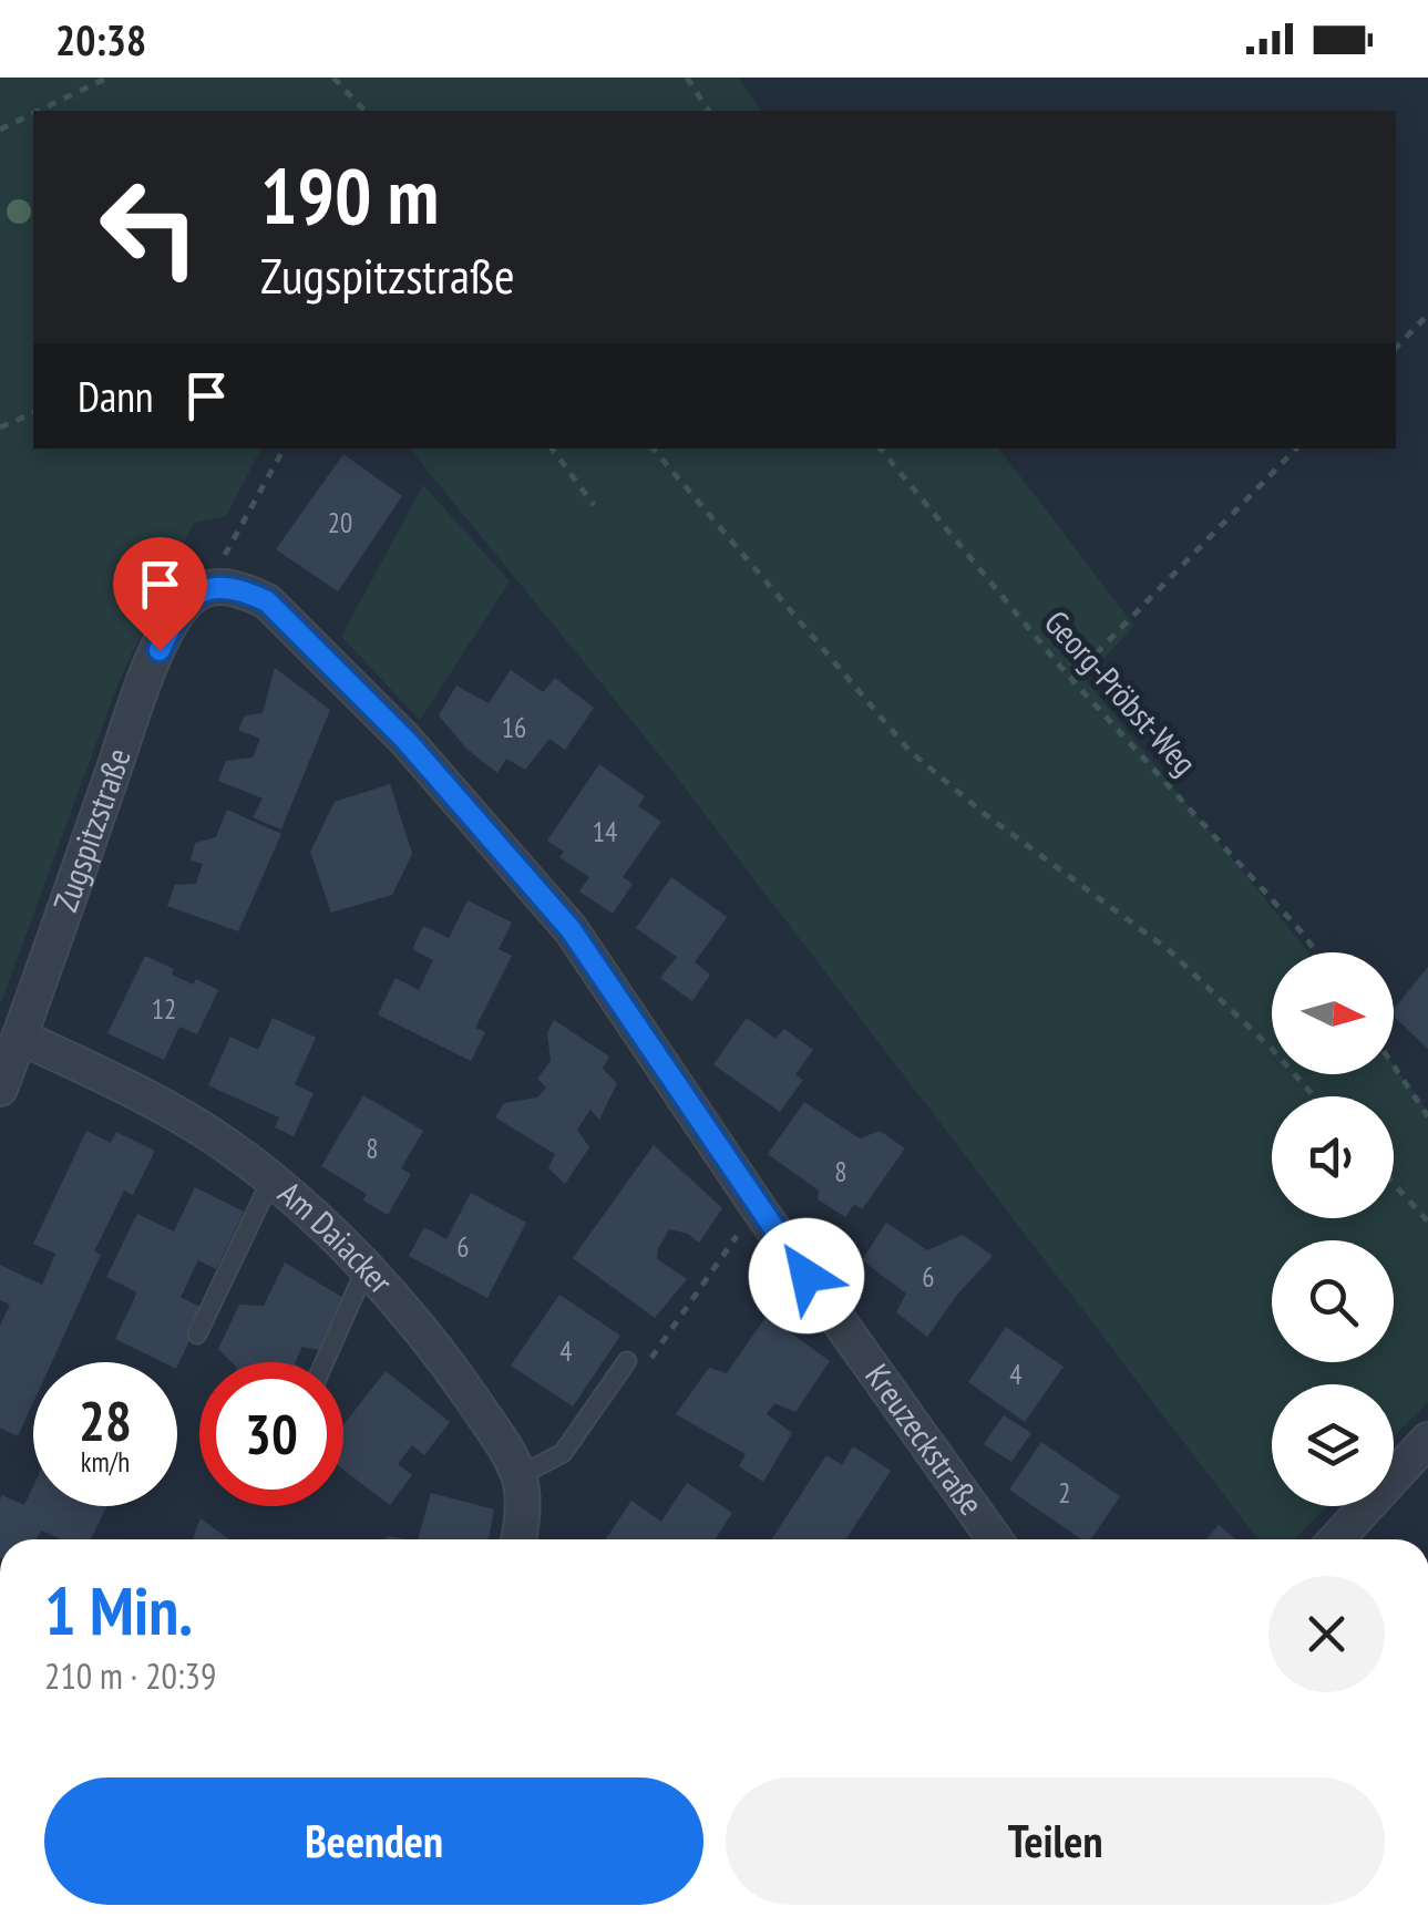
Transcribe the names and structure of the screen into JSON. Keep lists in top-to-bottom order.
{
  "streets": {
    "street": ["Zugspitzstraße", "Am Daiacker", "Kreuzeckstraße"],
    "path": ["Georg-Pröbst-Weg"]
  },
  "crossings": [
    ["Zugspitzstraße", "Am Daiacker"],
    ["Zugspitzstraße", "Kreuzeckstraße"]
  ],
  "house_numbers": [
    "20",
    "16",
    "14",
    "12",
    "8",
    "8",
    "6",
    "6",
    "4",
    "4",
    "2"
  ],
  "north": "right",
  "page": {
    "status": "20:38",
    "turn": ["190 m", "Zugspitzstraße"],
    "then": "Dann",
    "speed": "28 km/h",
    "limit": "30",
    "heading": ["1 Min.", "210 m · 20:39"],
    "buttons": ["Beenden", "Teilen"]
  }
}
